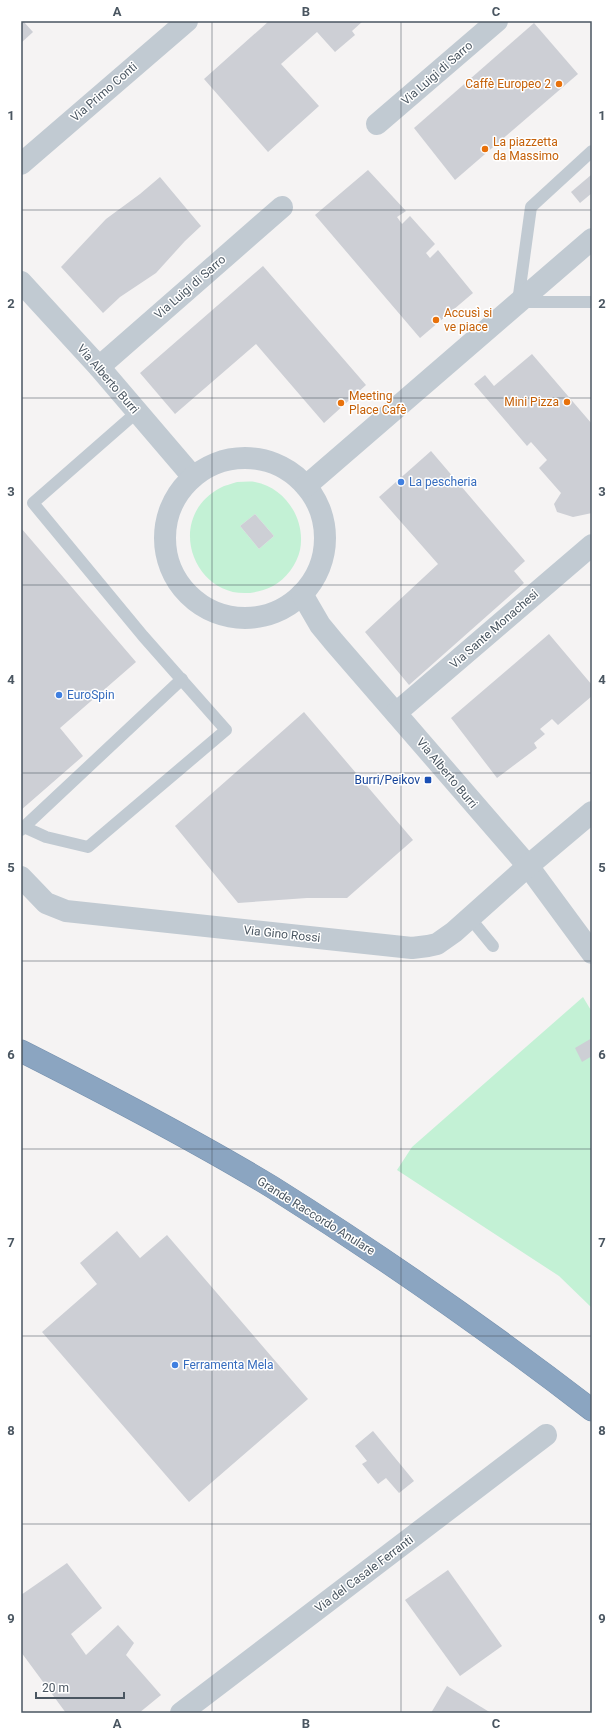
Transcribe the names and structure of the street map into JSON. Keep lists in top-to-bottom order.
{
  "streets": {
    "highway": ["Grande Raccordo Anulare"],
    "street": [
      "Via Luigi di Sarro",
      "Via Primo Conti",
      "Via Alberto Burri",
      "Via Sante Monachesi",
      "Via Gino Rossi",
      "Via del Casale Ferranti"
    ]
  },
  "crossings": [
    ["Via Luigi di Sarro", "Via Alberto Burri"],
    ["Via Alberto Burri", "Via Sante Monachesi"],
    ["Via Alberto Burri", "Via Gino Rossi"]
  ],
  "places": {
    "other": [
      "Caffè Europeo 2",
      "La piazzetta da Massimo",
      "Accusì si ve piace",
      "Mini Pizza",
      "Meeting Place Cafè",
      "La pescheria",
      "EuroSpin",
      "Ferramenta Mela"
    ],
    "transit": ["Burri/Peikov"]
  },
  "scale_bar": "20 m",
  "grid": {
    "columns": ["A", "B", "C"],
    "rows": [
      "1",
      "2",
      "3",
      "4",
      "5",
      "6",
      "7",
      "8",
      "9"
    ]
  }
}
